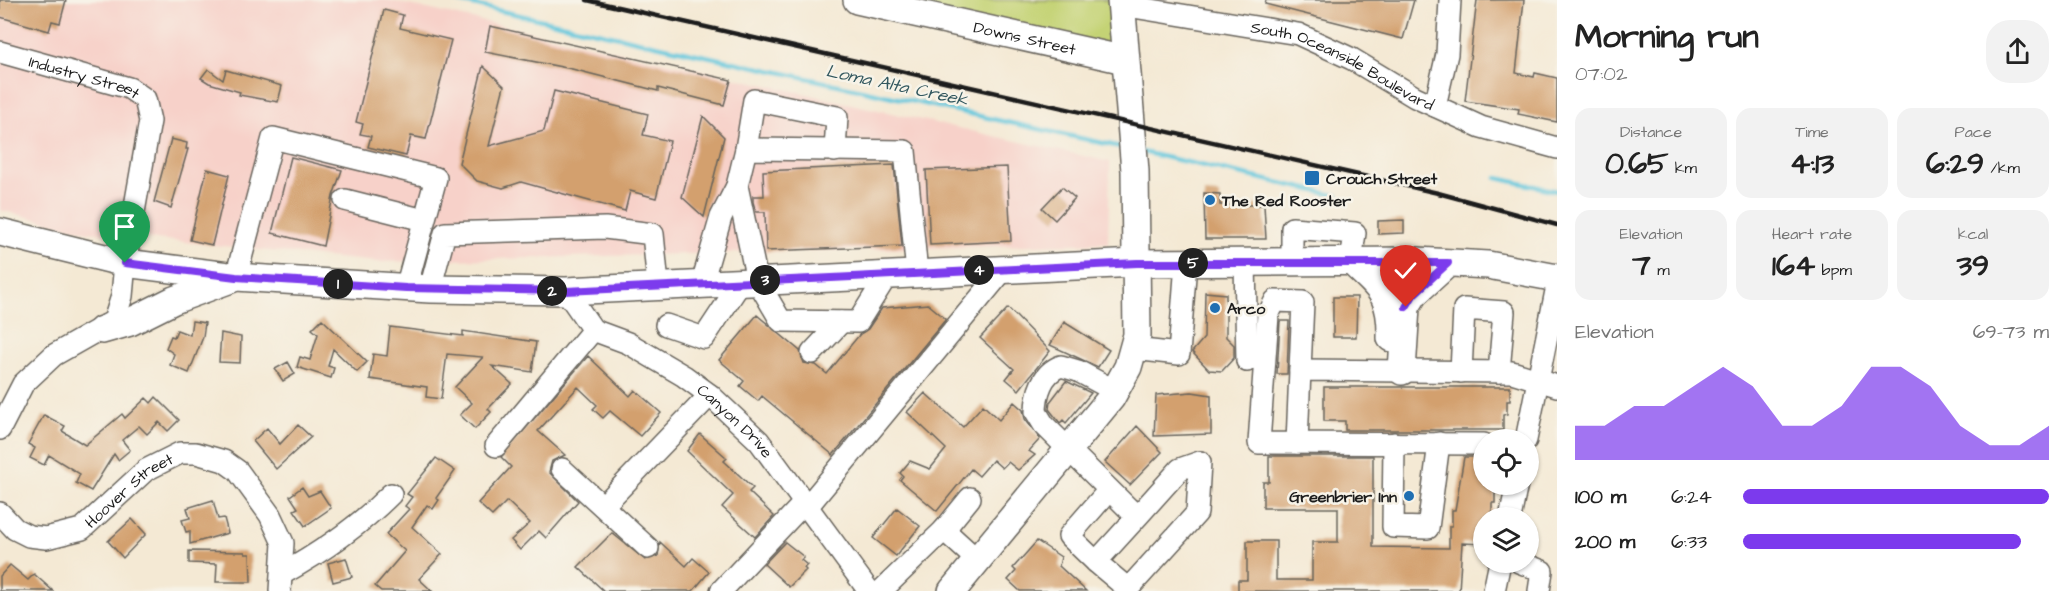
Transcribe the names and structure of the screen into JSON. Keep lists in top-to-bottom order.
{
  "streets": {
    "main road": ["Downs Street"],
    "street": [
      "South Oceanside Boulevard",
      "Industry Street",
      "Canyon Drive",
      "Hoover Street"
    ]
  },
  "water": ["Loma Alta Creek"],
  "places": {
    "transit": ["Crouch Street"],
    "other": ["The Red Rooster", "Arco", "Greenbrier Inn"]
  },
  "page": {
    "heading": ["Morning run", "07:02"],
    "stats": [
      ["Distance", "0.65 km"],
      ["Time", "4:13"],
      ["Pace", "6:29 /km"],
      ["Elevation", "7 m"],
      ["Heart rate", "164 bpm"],
      ["kcal", "39"]
    ],
    "pins": [
      "5",
      "4",
      "3",
      "1",
      "2"
    ],
    "chart": ["Elevation", "69–73 m"],
    "list": [
      {
        "name": "100 m",
        "note": "6:24"
      },
      {
        "name": "200 m",
        "note": "6:33"
      }
    ]
  }
}
